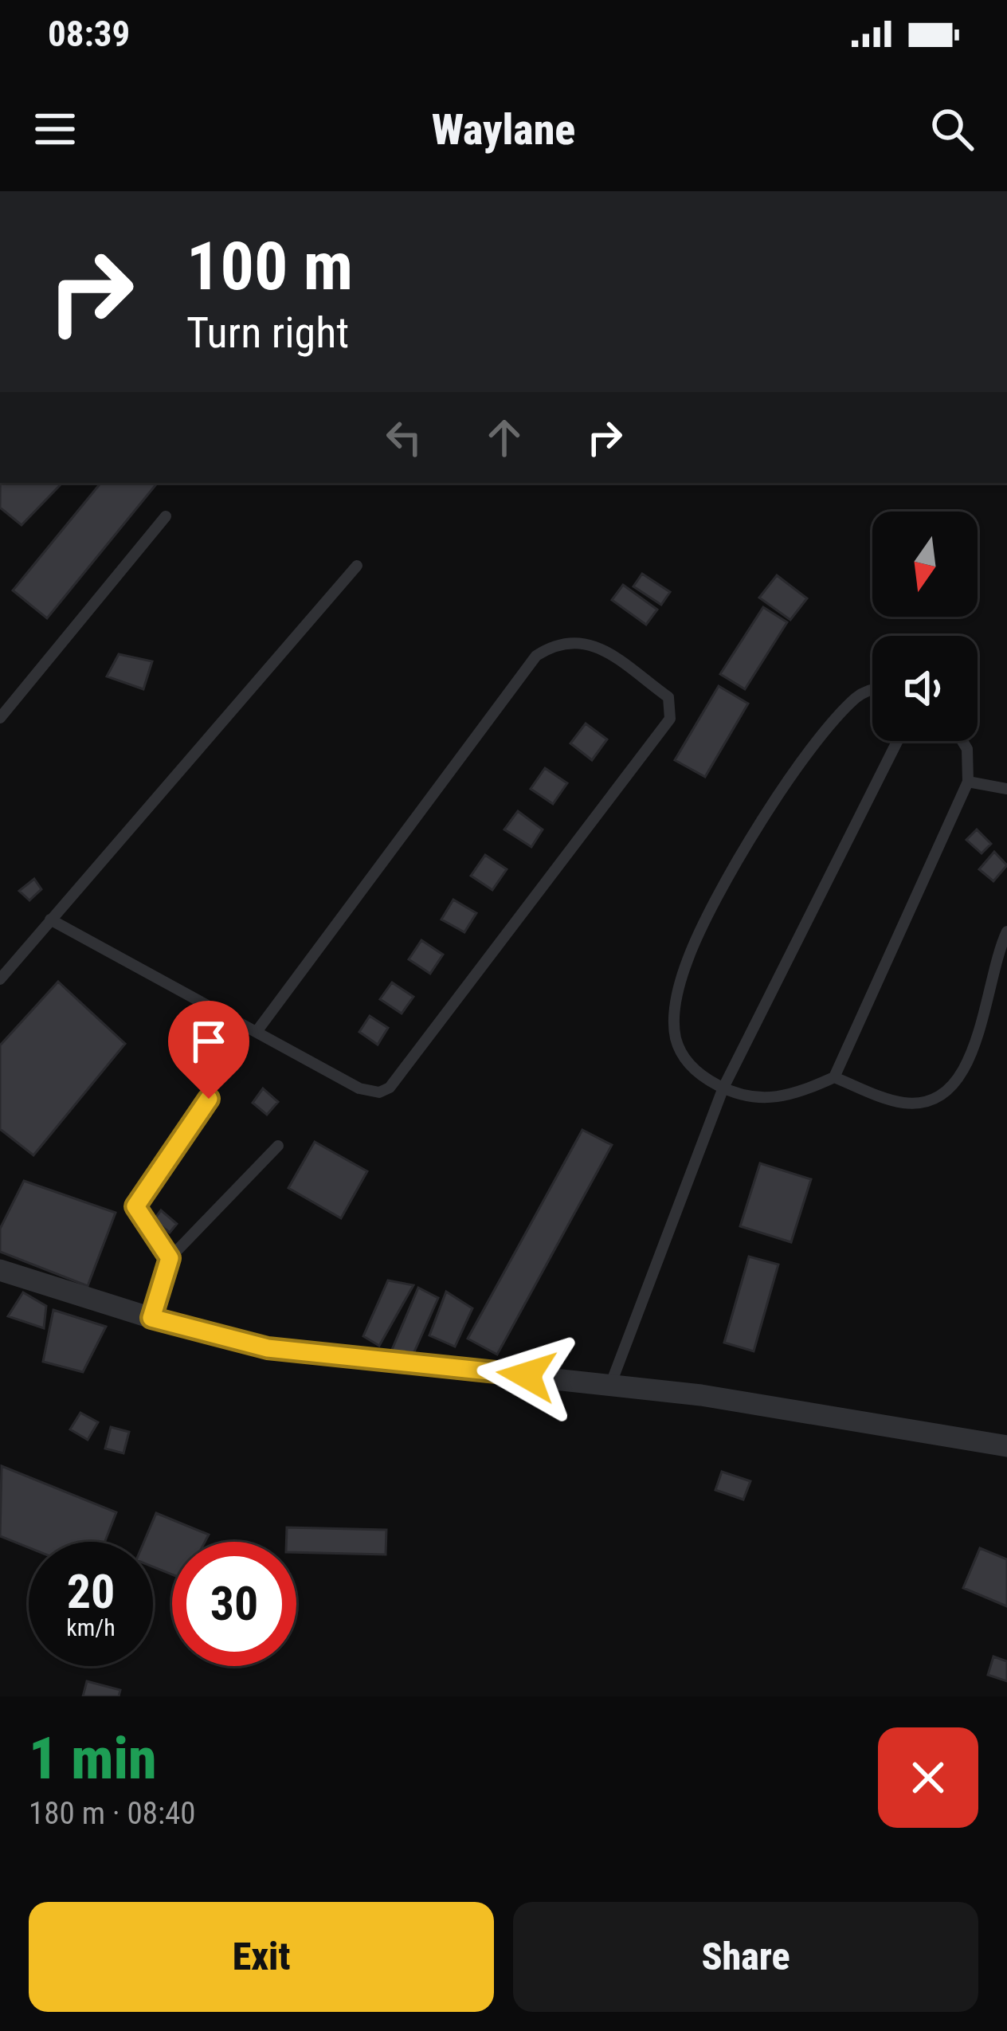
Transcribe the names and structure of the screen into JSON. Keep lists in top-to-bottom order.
{
  "north": "bottom",
  "page": {
    "status": "08:39",
    "header": "Waylane",
    "turn": ["100 m", "Turn right"],
    "speed": "20 km/h",
    "limit": "30",
    "heading": ["1 min", "180 m · 08:40"],
    "buttons": ["Exit", "Share"]
  }
}
